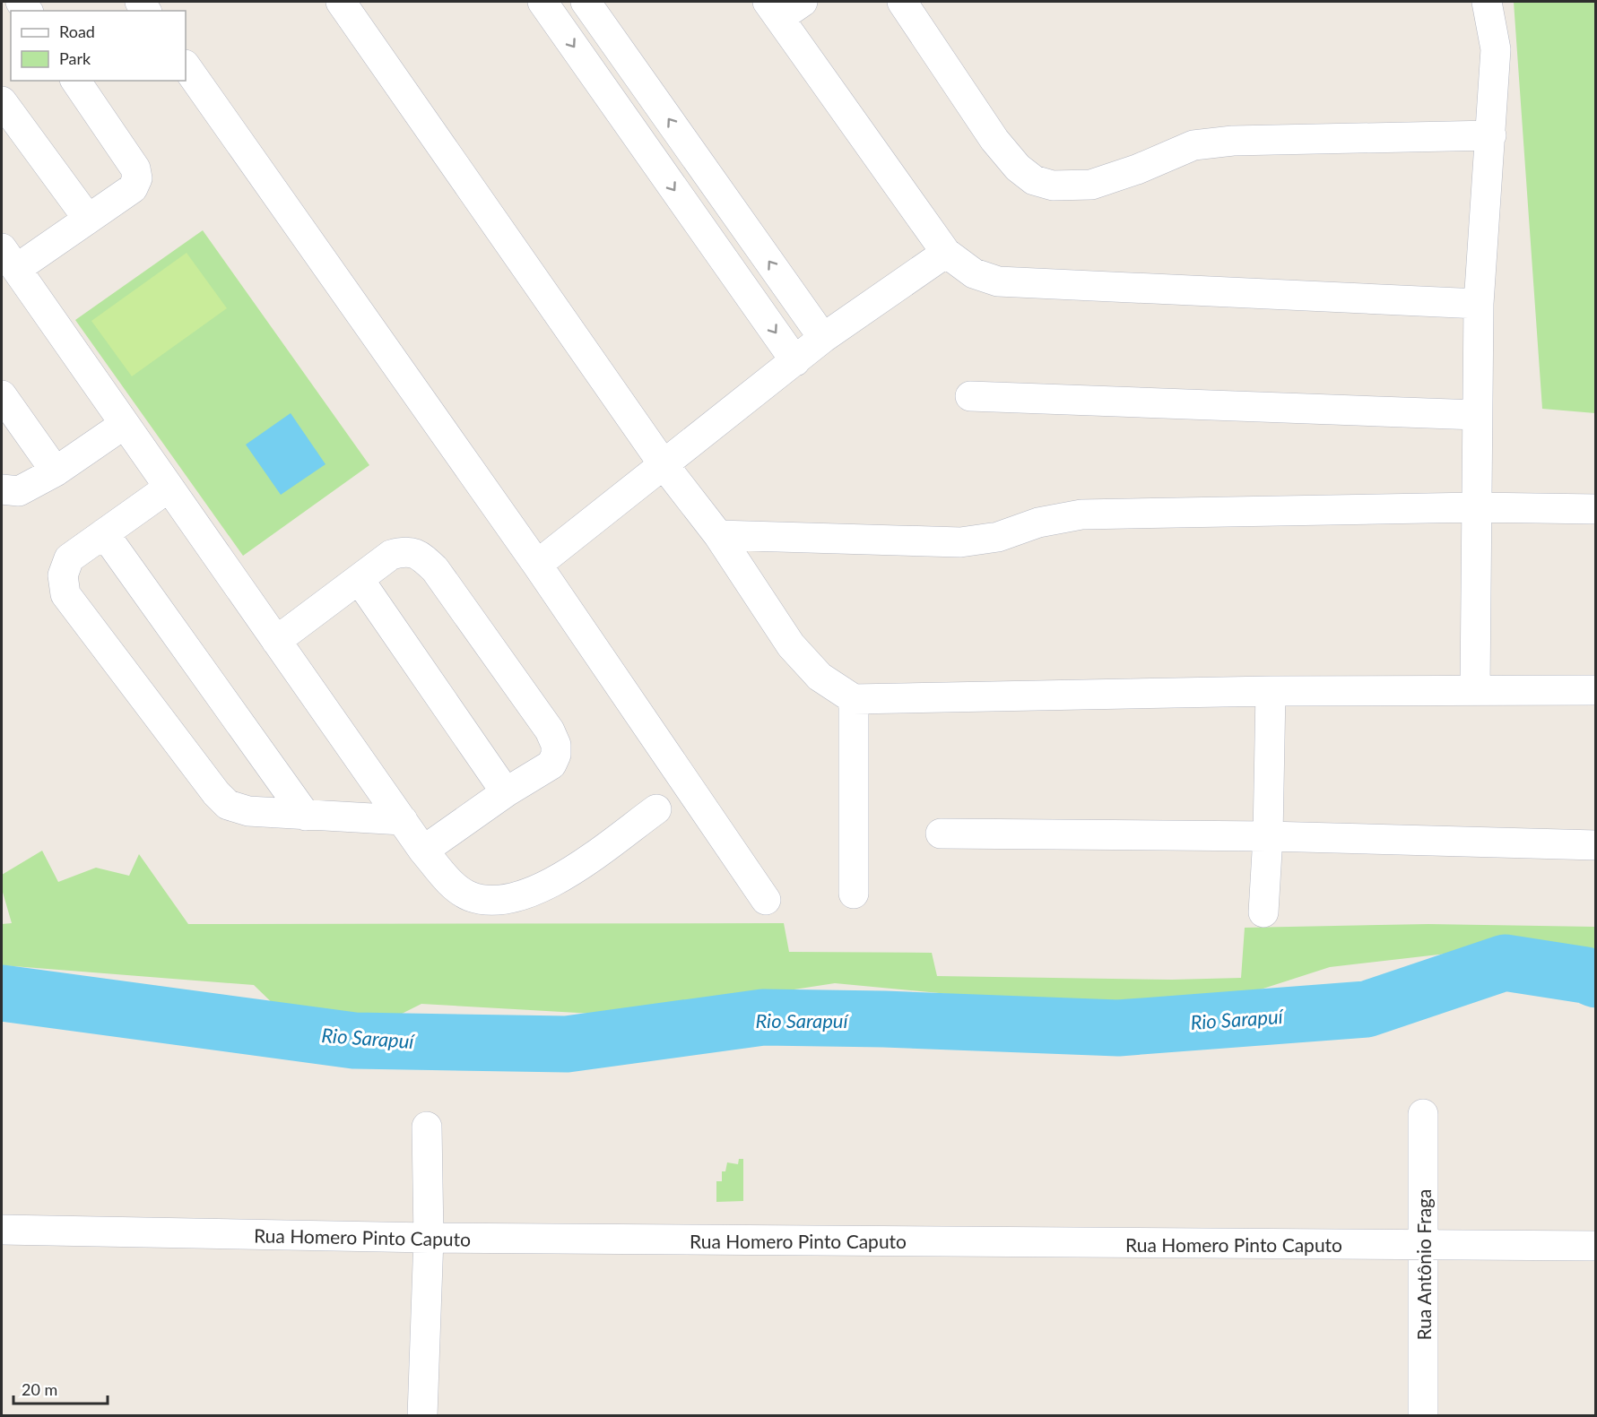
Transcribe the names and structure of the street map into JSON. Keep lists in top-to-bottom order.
{
  "streets": {
    "street": ["Rua Homero Pinto Caputo", "Rua Antônio Fraga"]
  },
  "crossings": [
    ["Rua Homero Pinto Caputo", "Rua Antônio Fraga"]
  ],
  "water": ["Rio Sarapuí"],
  "legend": ["Road", "Park"],
  "scale_bar": "20 m"
}
